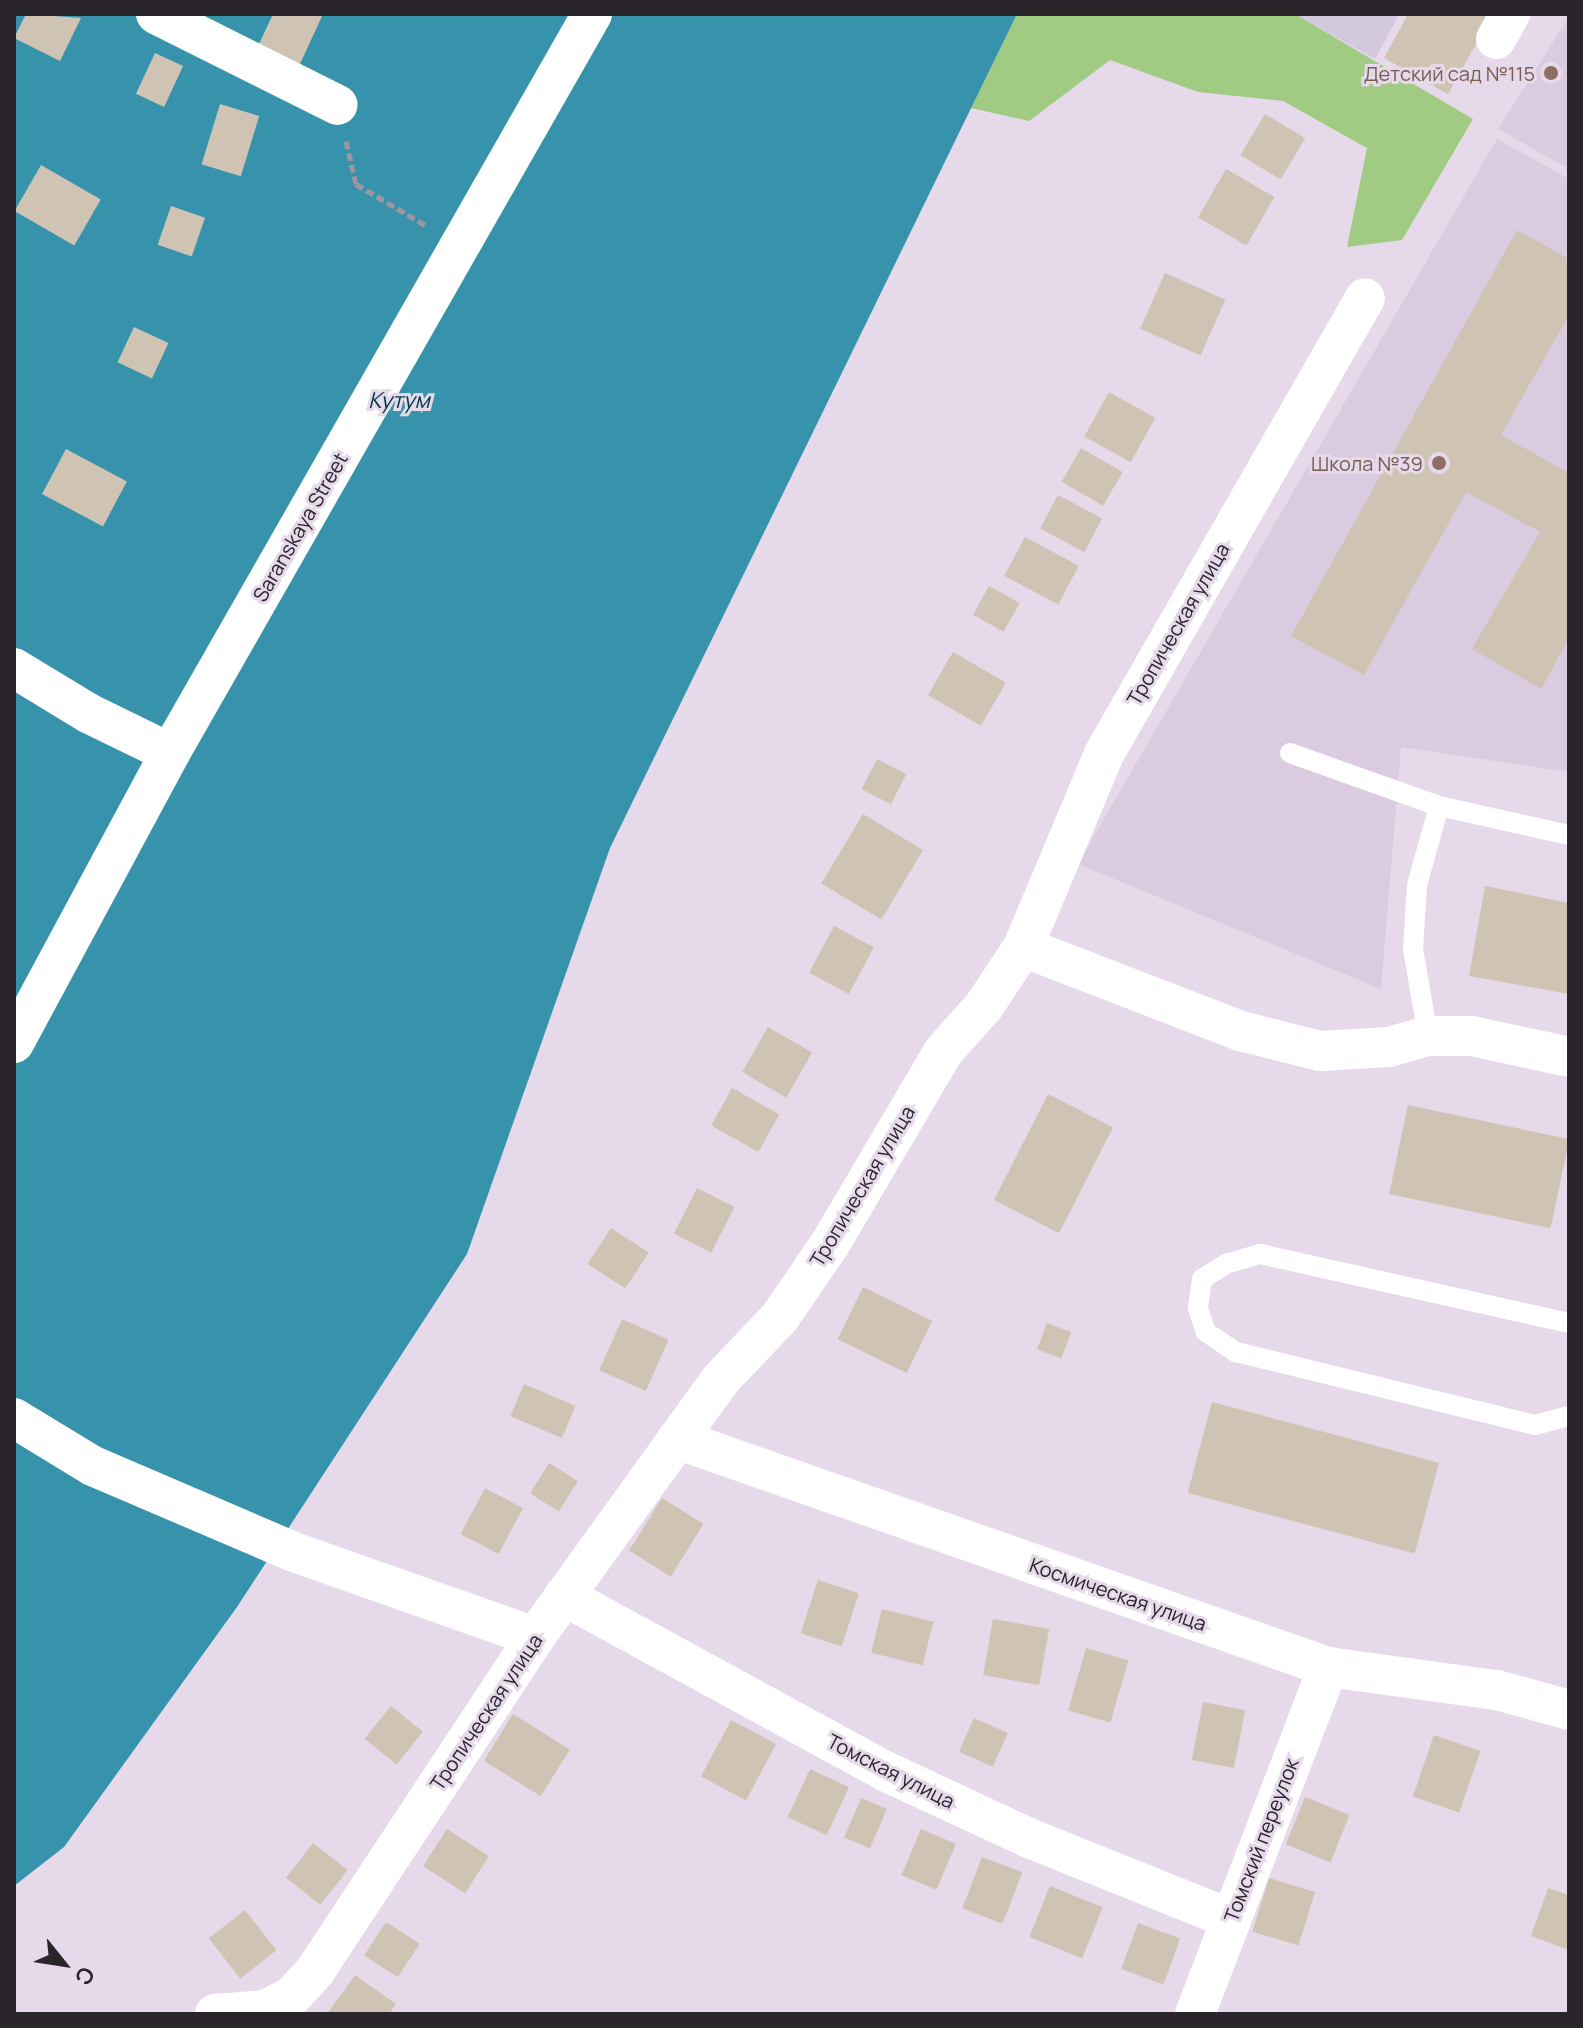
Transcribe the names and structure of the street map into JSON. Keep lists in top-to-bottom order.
{
  "streets": {
    "street": [
      "Saranskaya Street",
      "Тропическая улица",
      "Космическая улица",
      "Томская улица",
      "Томский переулок"
    ]
  },
  "crossings": [
    ["Тропическая улица", "Космическая улица"],
    ["Тропическая улица", "Томская улица"],
    ["Космическая улица", "Томский переулок"],
    ["Томская улица", "Томский переулок"]
  ],
  "water": ["Кутум"],
  "places": ["Детский сад №115", "Школа №39"],
  "north": "bottom right"
}
